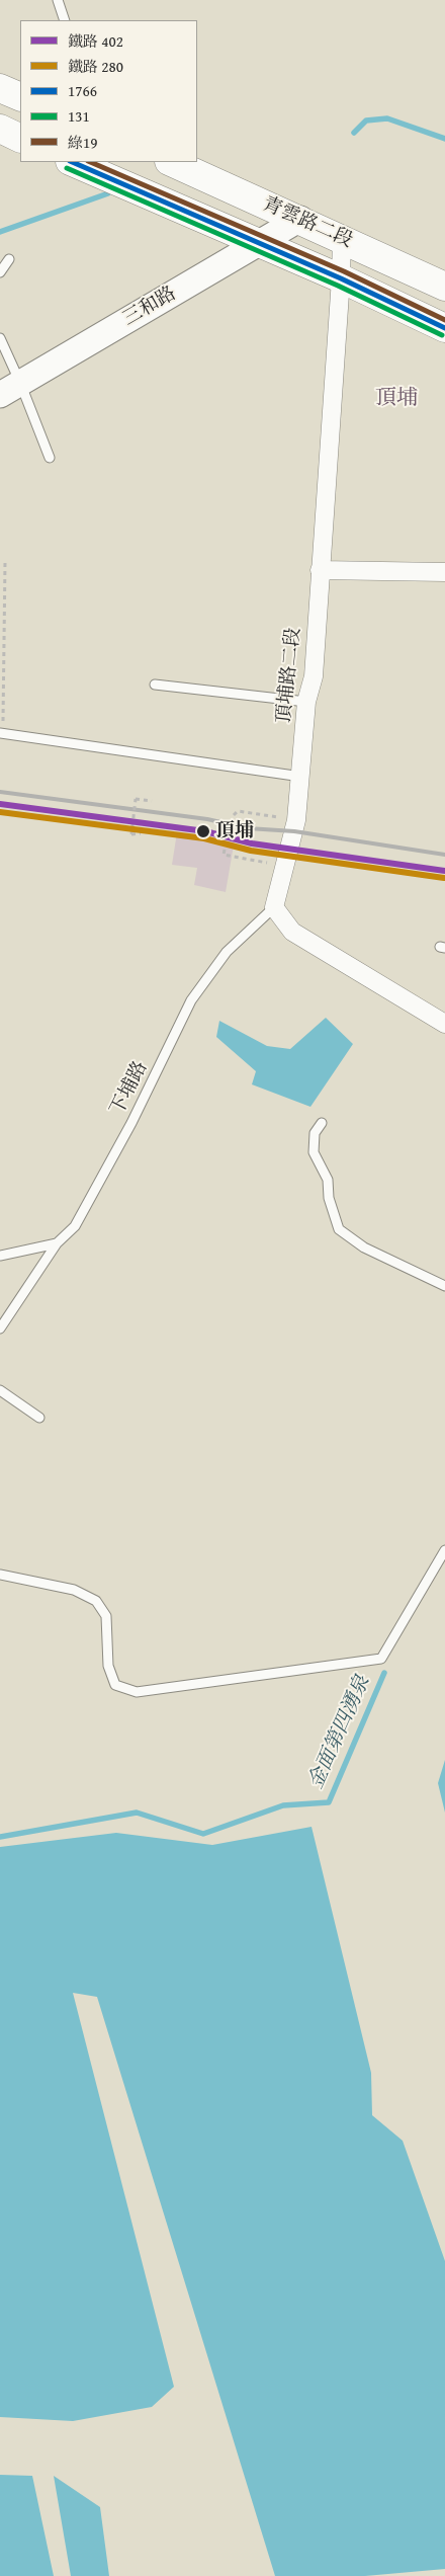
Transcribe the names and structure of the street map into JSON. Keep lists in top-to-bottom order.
{
  "streets": {
    "main road": ["青雲路二段", "三和路"],
    "street": ["頂埔路二段"],
    "lane": ["下埔路"]
  },
  "crossings": [
    ["青雲路二段", "三和路"],
    ["青雲路二段", "頂埔路二段"],
    ["頂埔路二段", "下埔路"]
  ],
  "districts": ["頂埔"],
  "water": ["金面第四湧泉"],
  "places": ["頂埔"],
  "lines": [
    "transit line 1766",
    "transit line 綠19",
    "transit line 131",
    "rail line 402",
    "rail line 280"
  ],
  "legend": [
    "鐵路 402",
    "鐵路 280",
    "1766",
    "131",
    "綠19"
  ]
}
